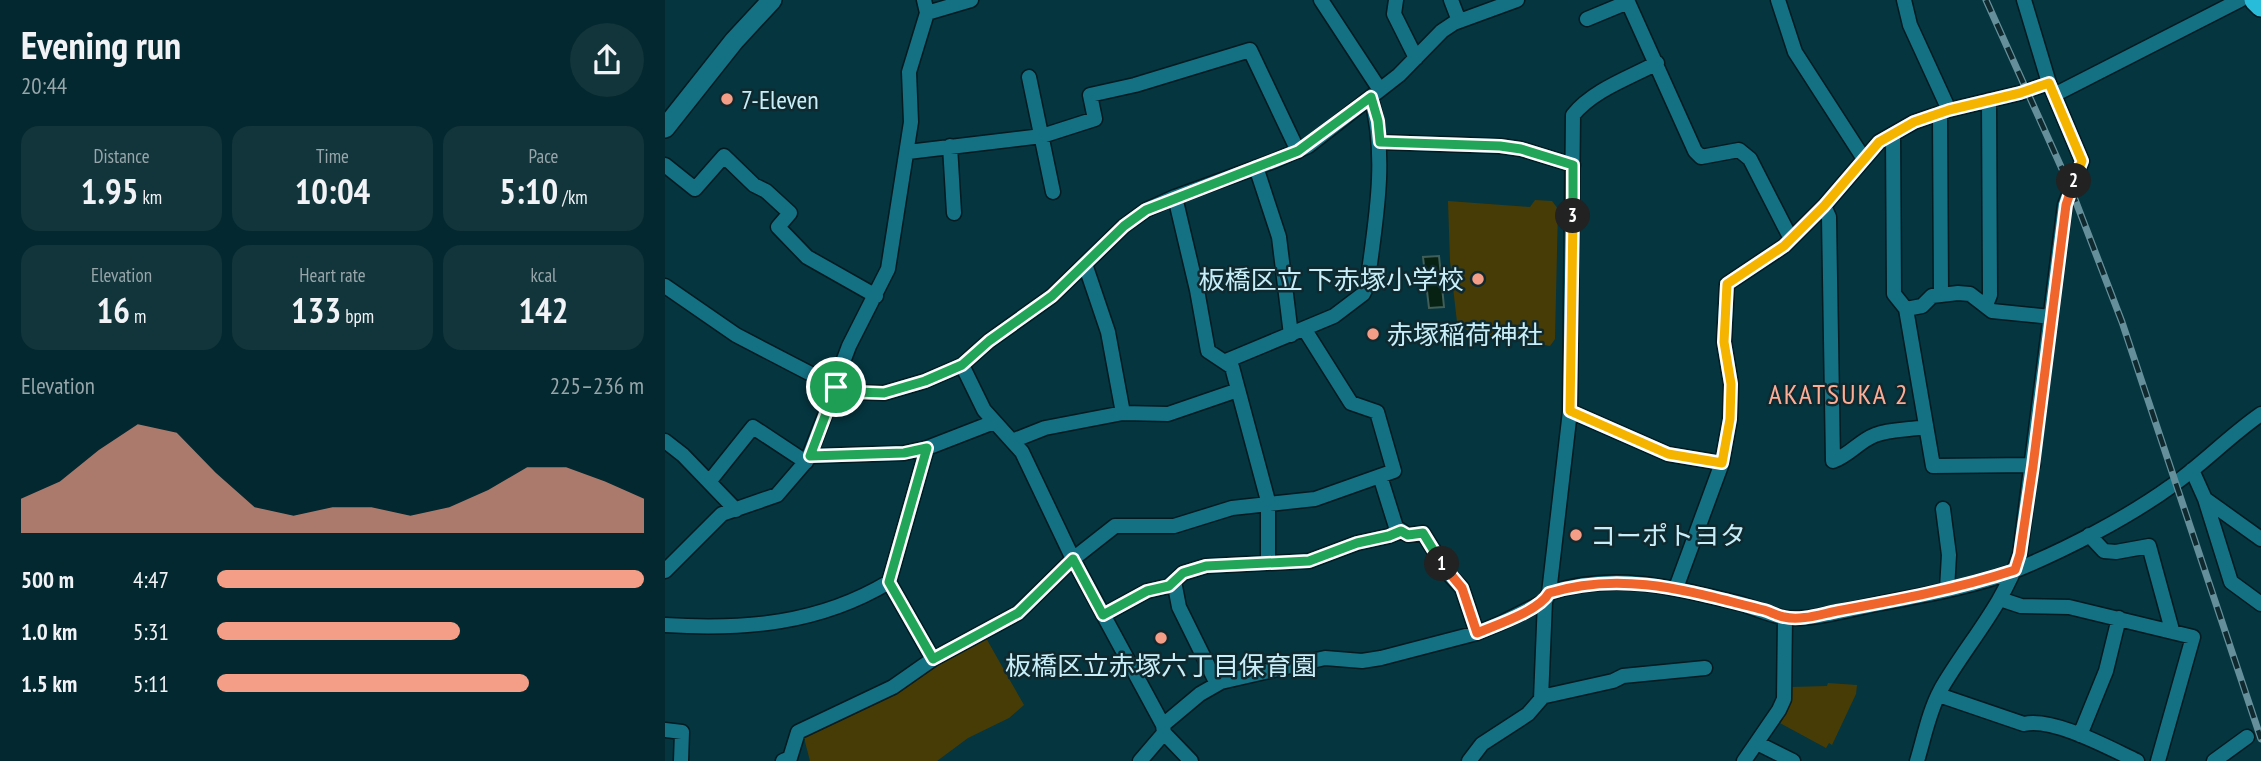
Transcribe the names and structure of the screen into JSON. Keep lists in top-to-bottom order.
{
  "districts": ["AKATSUKA 2"],
  "places": [
    "7-Eleven",
    "板橋区立 下赤塚小学校",
    "赤塚稲荷神社",
    "コーポトヨタ",
    "板橋区立赤塚六丁目保育園"
  ],
  "page": {
    "heading": ["Evening run", "20:44"],
    "stats": [
      ["Distance", "1.95 km"],
      ["Time", "10:04"],
      ["Pace", "5:10 /km"],
      ["Elevation", "16 m"],
      ["Heart rate", "133 bpm"],
      ["kcal", "142"]
    ],
    "pins": ["2", "3", "1"],
    "chart": ["Elevation", "225–236 m"],
    "list": [
      {
        "name": "500 m",
        "note": "4:47"
      },
      {
        "name": "1.0 km",
        "note": "5:31"
      },
      {
        "name": "1.5 km",
        "note": "5:11"
      }
    ]
  }
}
